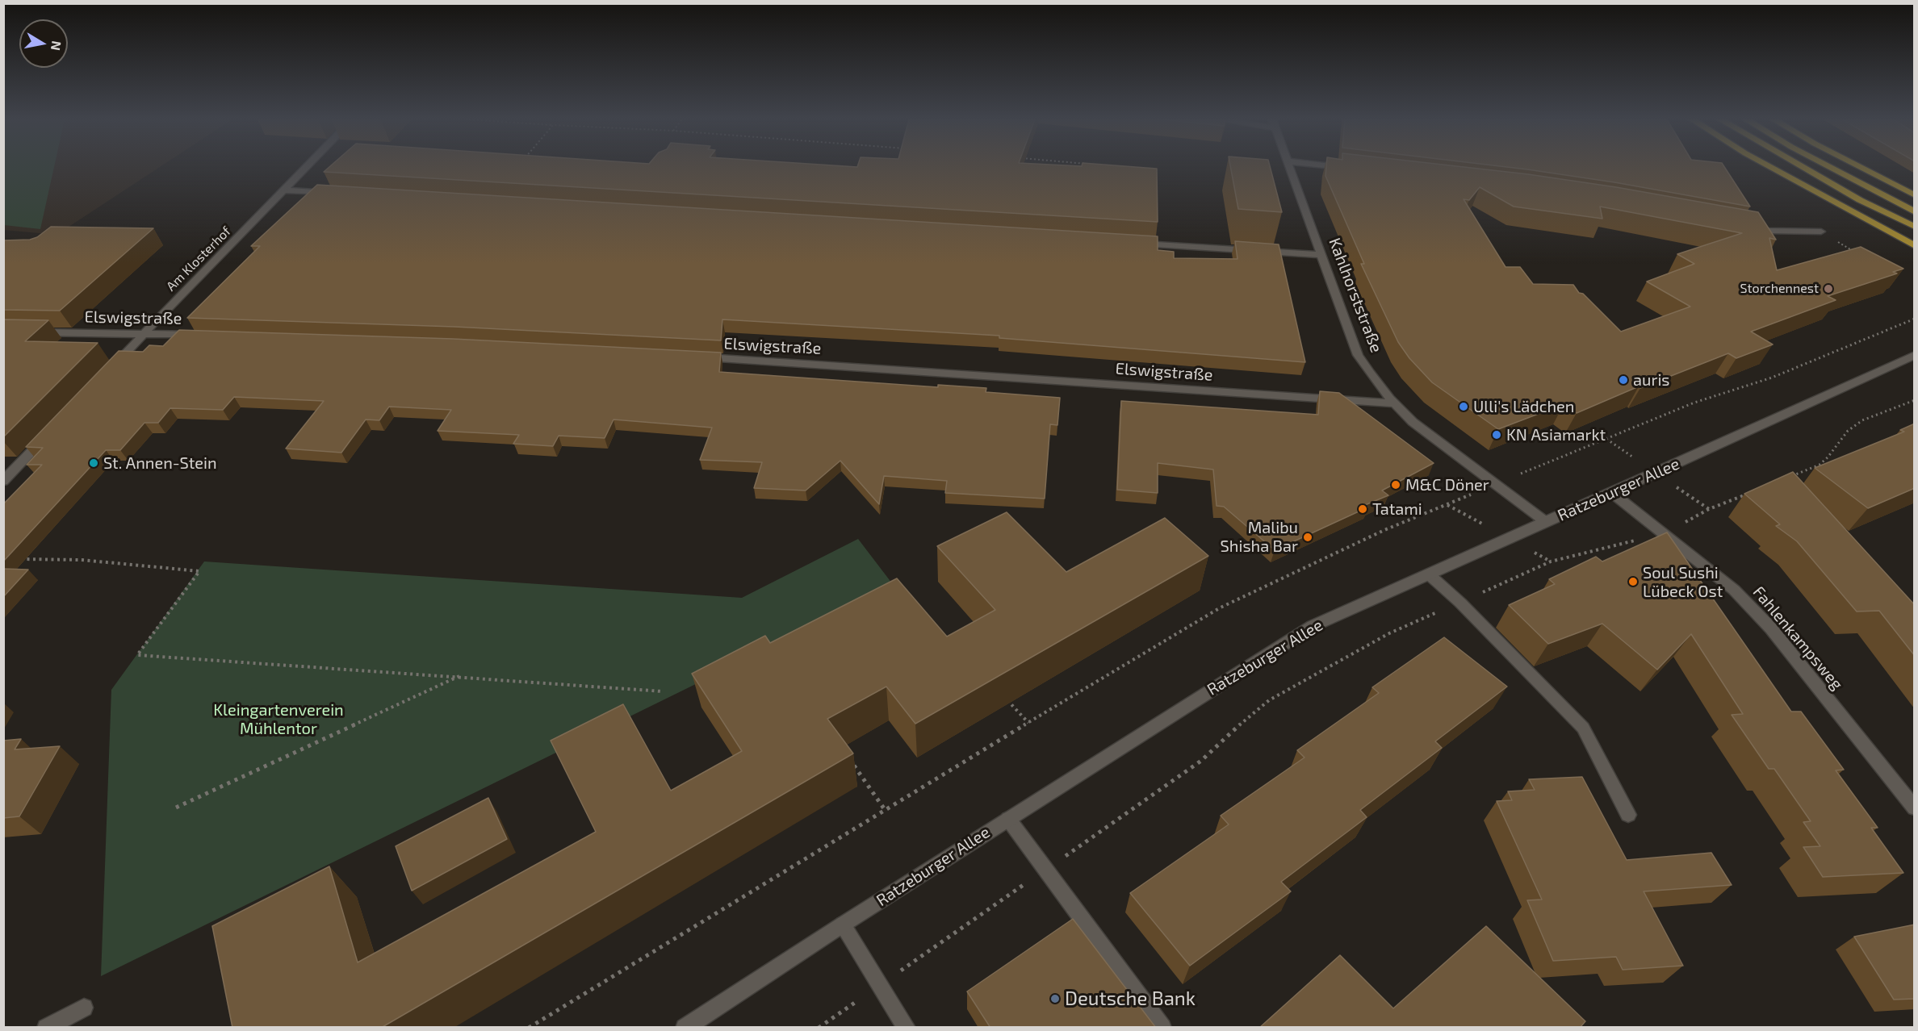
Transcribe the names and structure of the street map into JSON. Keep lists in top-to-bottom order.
{
  "streets": {
    "street": [
      "Am Klosterhof",
      "Kahlhorststraße",
      "Elswigstraße",
      "Ratzeburger Allee",
      "Fahlenkampsweg"
    ]
  },
  "crossings": [
    ["Am Klosterhof", "Elswigstraße"],
    ["Kahlhorststraße", "Elswigstraße"],
    ["Kahlhorststraße", "Ratzeburger Allee"],
    ["Ratzeburger Allee", "Fahlenkampsweg"]
  ],
  "parks": ["Kleingartenverein Mühlentor"],
  "places": [
    "Storchennest",
    "auris",
    "Ulli's Lädchen",
    "KN Asiamarkt",
    "St. Annen-Stein",
    "M&C Döner",
    "Tatami",
    "Malibu Shisha Bar",
    "Soul Sushi Lübeck Ost",
    "Deutsche Bank"
  ],
  "north": "right"
}
